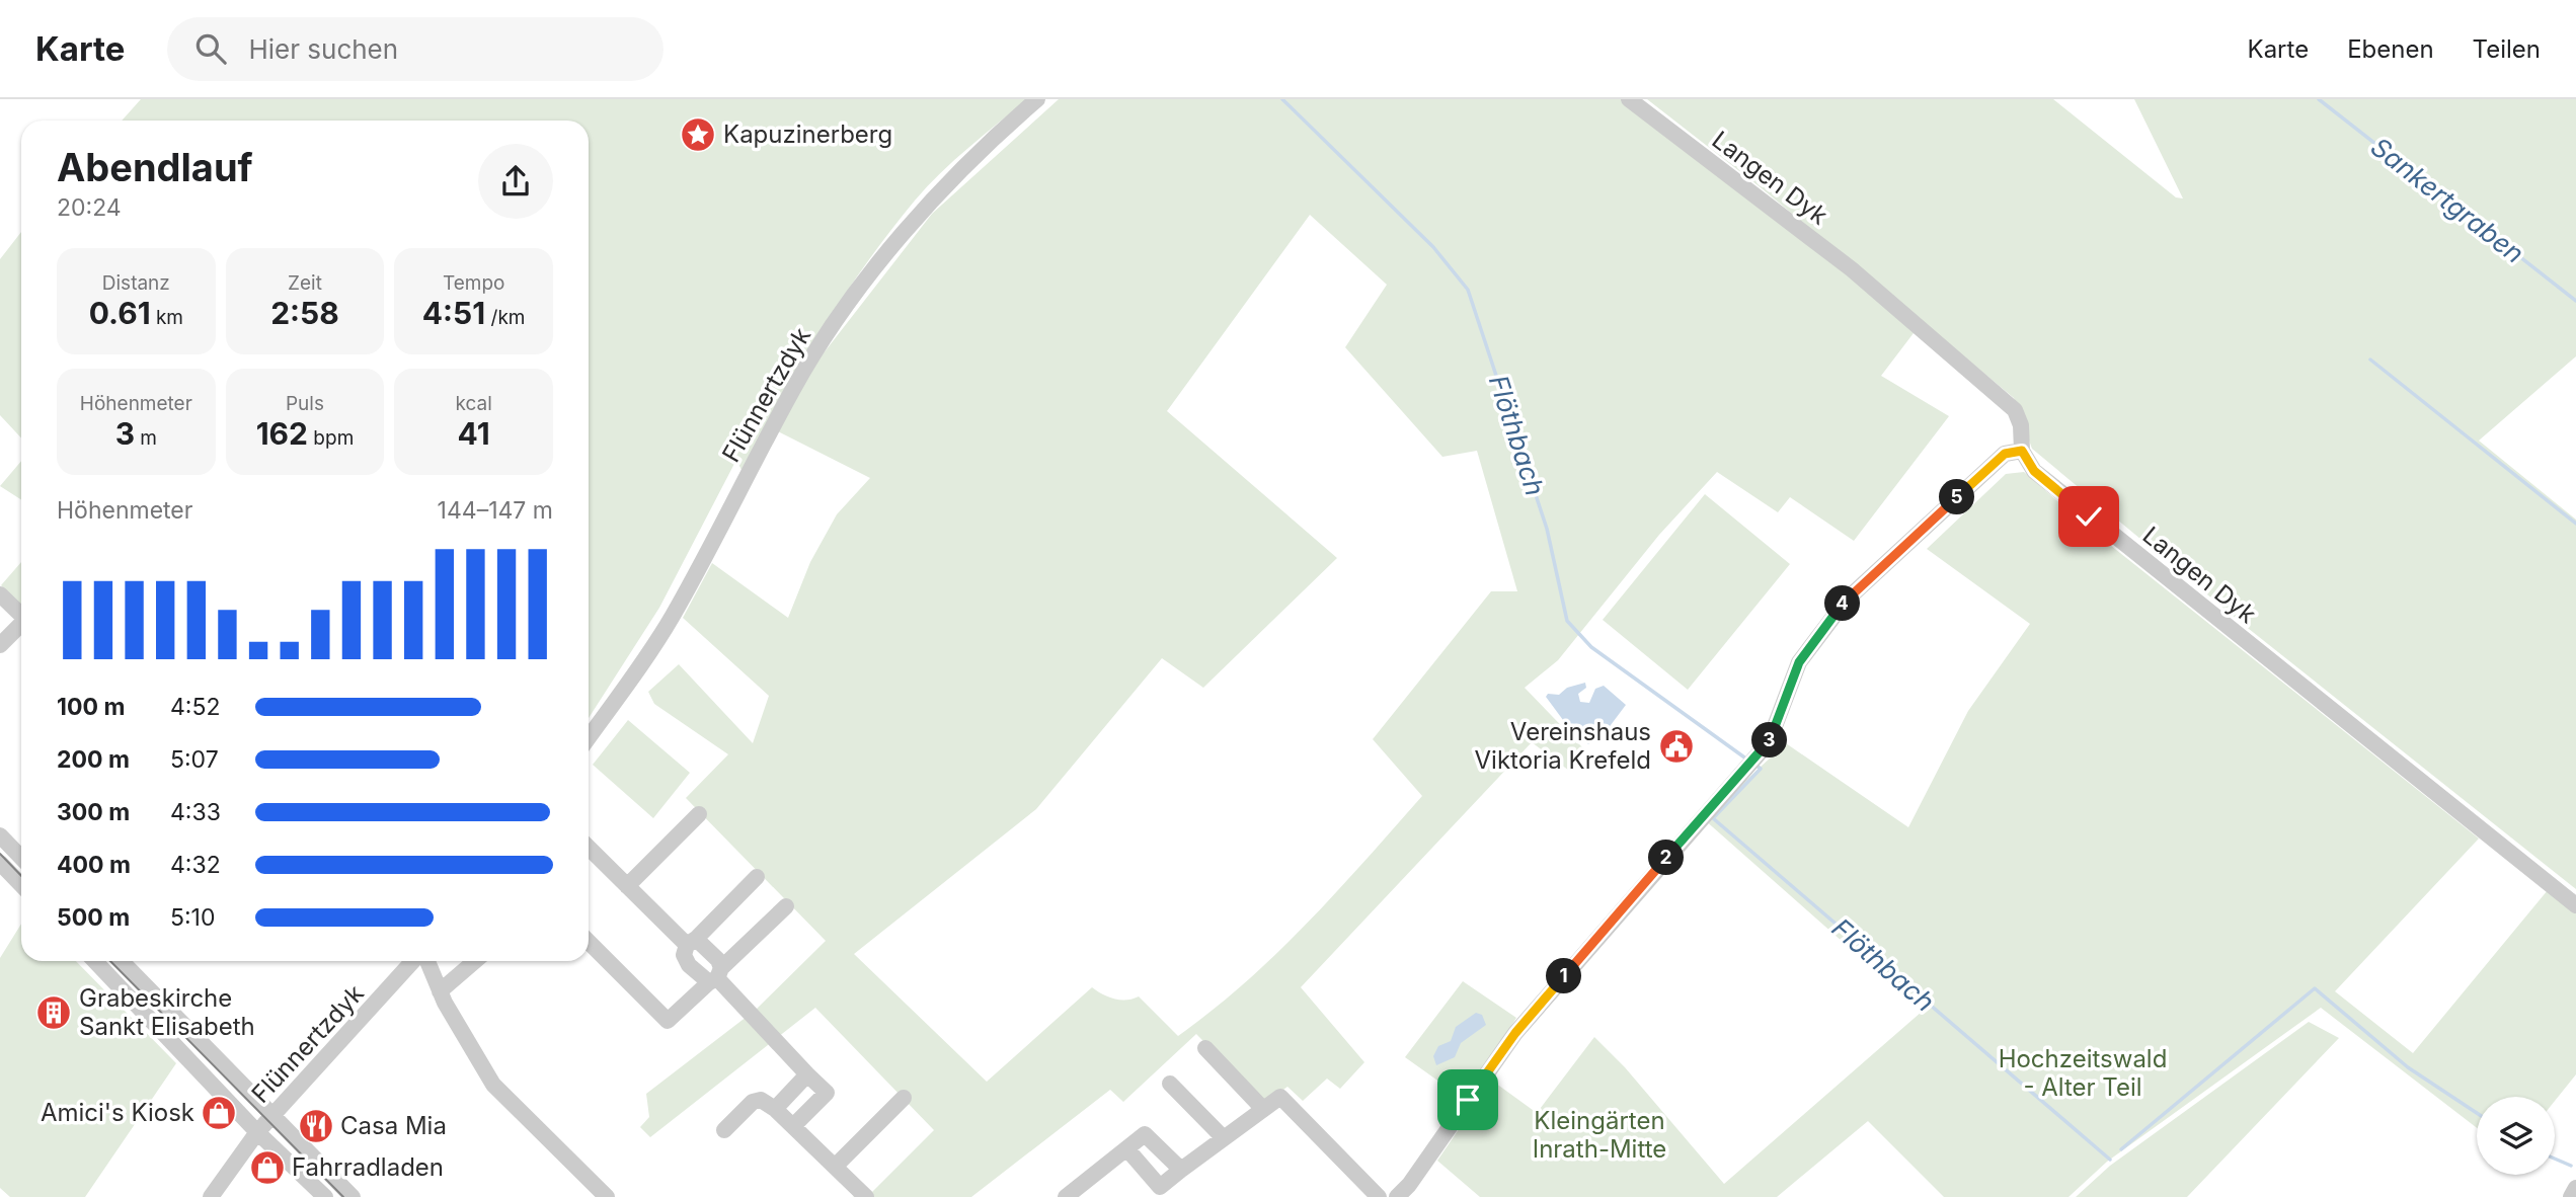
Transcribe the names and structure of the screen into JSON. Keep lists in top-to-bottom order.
{
  "streets": {
    "street": ["Langen Dyk", "Flünnertzdyk"]
  },
  "water": ["Sankertgraben", "Flöthbach"],
  "parks": ["Hochzeitswald - Alter Teil", "Kleingärten Inrath-Mitte"],
  "places": {
    "place": ["Kapuzinerberg"],
    "public building": ["Vereinshaus Viktoria Krefeld"],
    "building": ["Grabeskirche Sankt Elisabeth"],
    "shop": ["Amici's Kiosk", "Fahrradladen"],
    "restaurant": ["Casa Mia"]
  },
  "page": {
    "header": "Karte",
    "search": "Hier suchen",
    "nav": ["Karte", "Ebenen", "Teilen"],
    "heading": ["Abendlauf", "20:24"],
    "stats": [
      ["Distanz", "0.61 km"],
      ["Zeit", "2:58"],
      ["Tempo", "4:51 /km"],
      ["Höhenmeter", "3 m"],
      ["Puls", "162 bpm"],
      ["kcal", "41"]
    ],
    "pins": [
      "5",
      "4",
      "3",
      "2",
      "1"
    ],
    "chart": ["Höhenmeter", "144–147 m"],
    "list": [
      {
        "name": "100 m",
        "note": "4:52"
      },
      {
        "name": "200 m",
        "note": "5:07"
      },
      {
        "name": "300 m",
        "note": "4:33"
      },
      {
        "name": "400 m",
        "note": "4:32"
      },
      {
        "name": "500 m",
        "note": "5:10"
      }
    ]
  }
}
